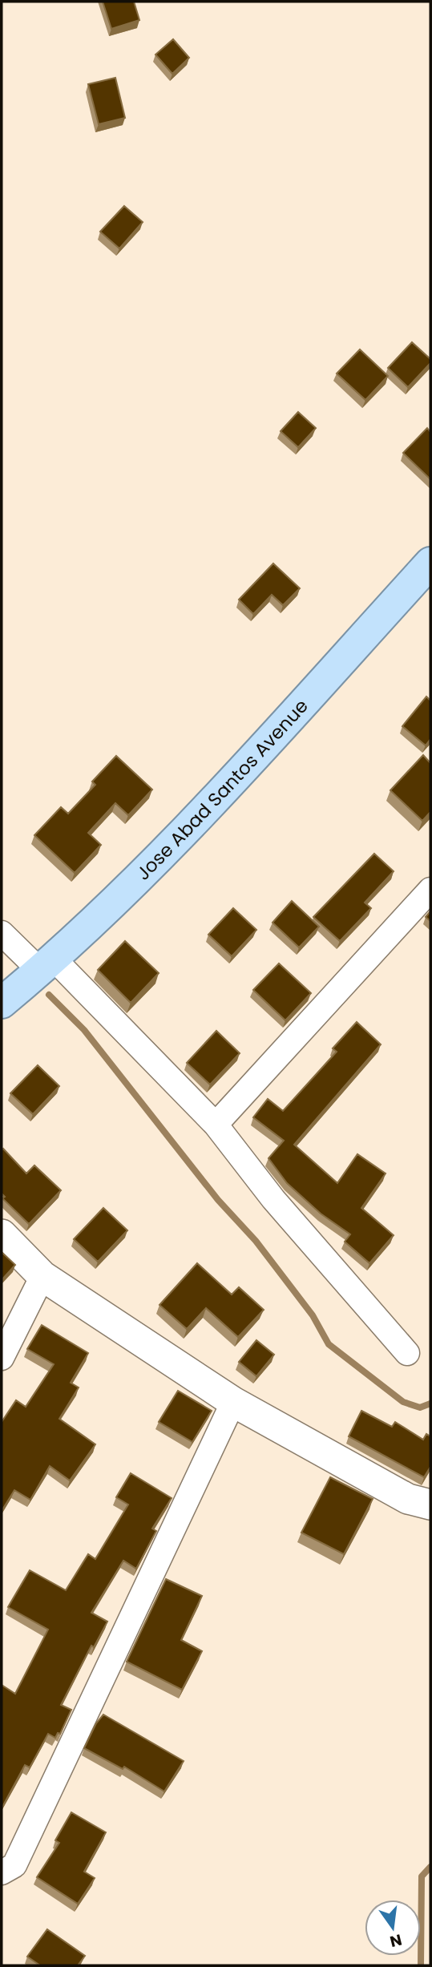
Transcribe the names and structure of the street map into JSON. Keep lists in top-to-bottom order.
{
  "streets": {
    "highway": ["Jose Abad Santos Avenue"]
  },
  "north": "bottom"
}
